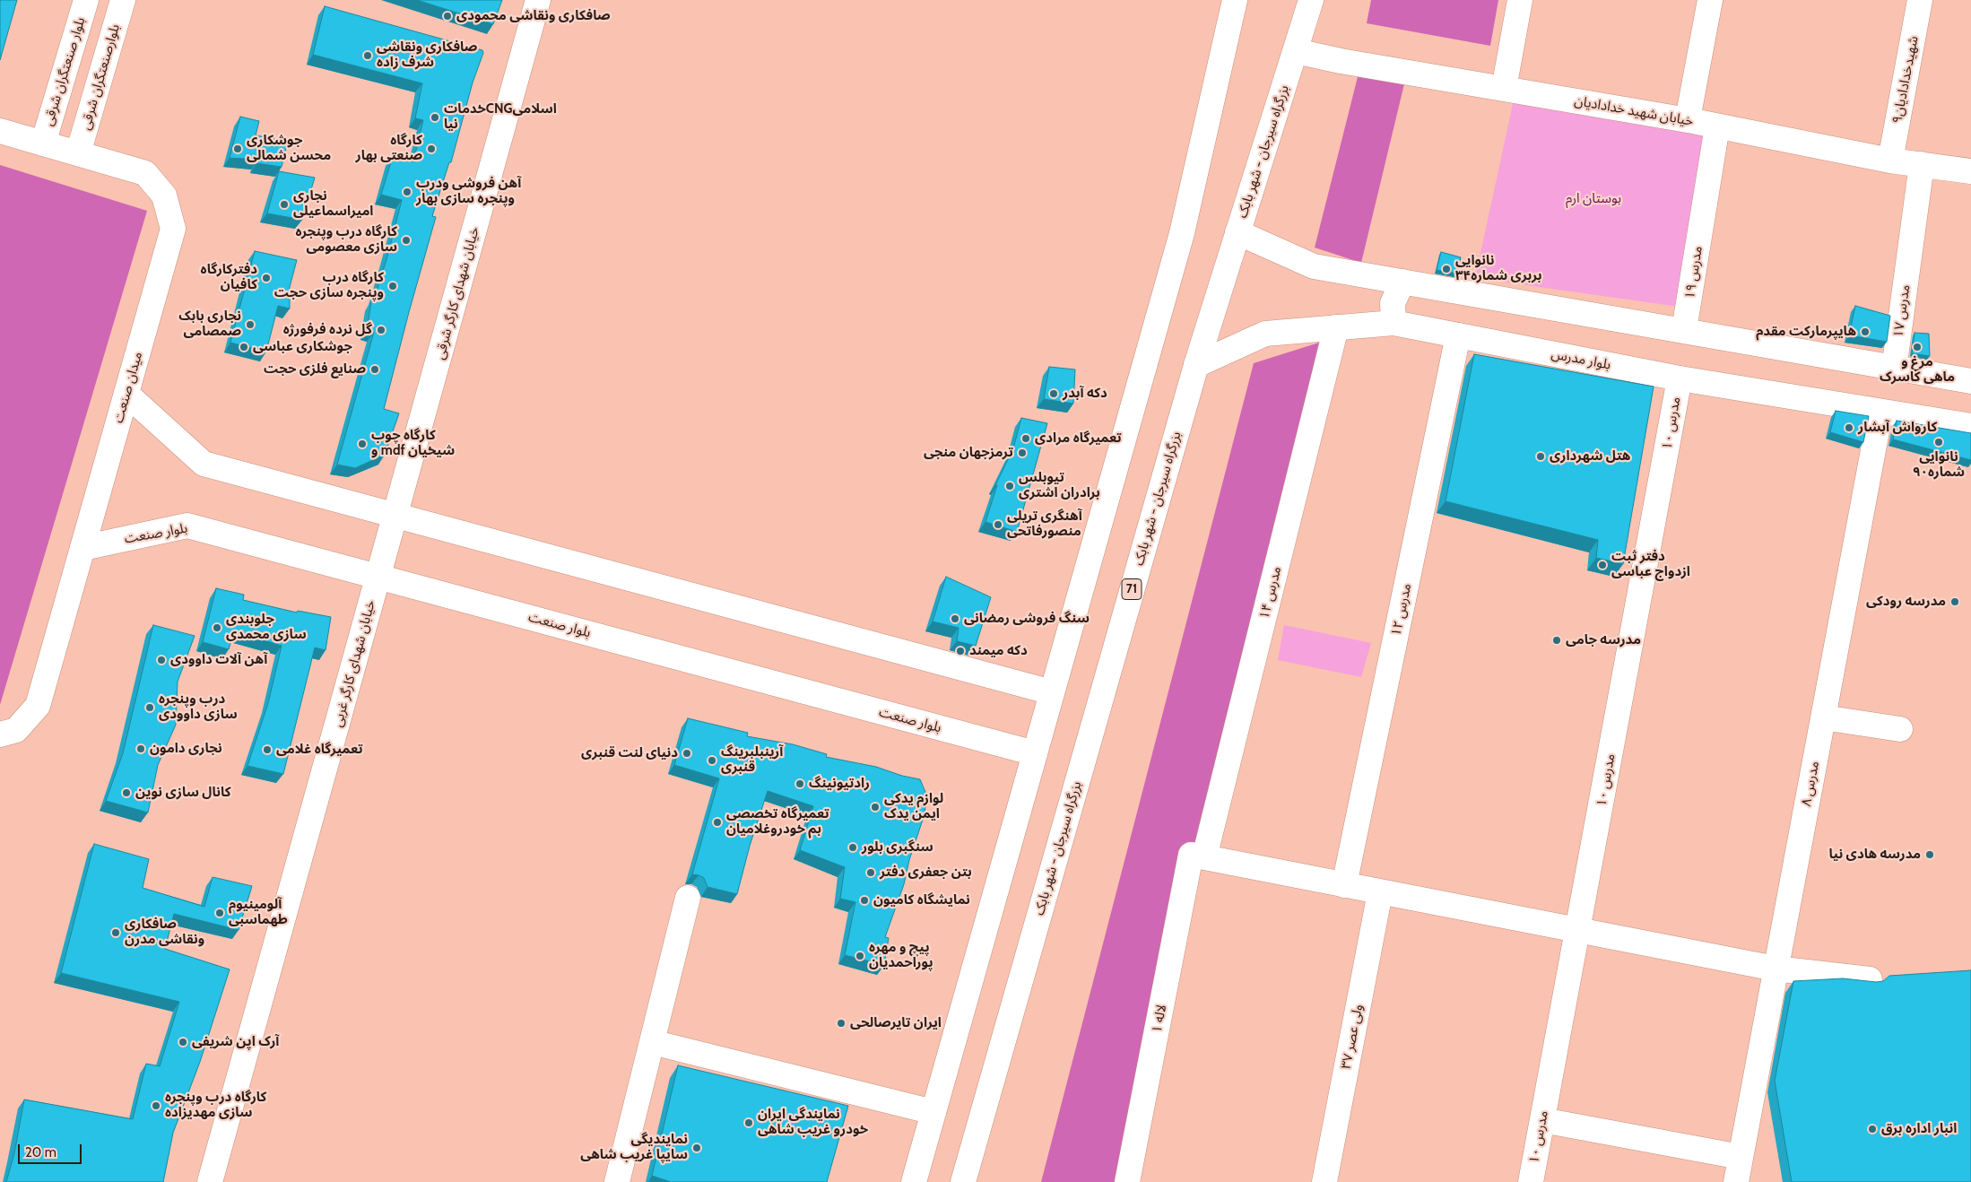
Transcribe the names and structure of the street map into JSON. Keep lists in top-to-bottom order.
{
  "streets": {
    "main road": [
      "بلوار صنعتگران شرقی",
      "بلوارصنعتگران شرقی",
      "شهیدخدادادیان۹",
      "خیابان شهید خدادادیان",
      "بزرگراه سیرجان - شهر بابک",
      "مدرس ۱۹",
      "خیابان شهدای کارگر شرقی",
      "مدرس ۱۷",
      "بلوار مدرس",
      "میدان صنعت",
      "مدرس ۱۰",
      "بلوار صنعت",
      "71",
      "مدرس ۱۴",
      "مدرس ۱۲",
      "خیابان شهدای کارگر غربی",
      "مدرس ۸",
      "لاله ۱",
      "ولی عصر ۳۷"
    ]
  },
  "crossings": [
    ["بلوار صنعتگران شرقی", "میدان صنعت"],
    ["بلوارصنعتگران شرقی", "میدان صنعت"],
    ["شهیدخدادادیان۹", "خیابان شهید خدادادیان"],
    ["خیابان شهید خدادادیان", "بزرگراه سیرجان - شهر بابک"],
    ["خیابان شهید خدادادیان", "مدرس ۱۹"],
    ["خیابان شهید خدادادیان", "مدرس ۱۷"],
    ["بزرگراه سیرجان - شهر بابک", "بلوار مدرس"],
    ["خیابان شهدای کارگر شرقی", "خیابان شهدای کارگر غربی"],
    ["بلوار مدرس", "مدرس ۱۰"],
    ["بلوار مدرس", "مدرس ۱۴"],
    ["بلوار مدرس", "مدرس ۱۲"],
    ["بلوار مدرس", "مدرس ۸"],
    ["میدان صنعت", "بلوار صنعت"],
    ["بلوار صنعت", "خیابان شهدای کارگر غربی"],
    ["مدرس ۱۴", "لاله ۱"]
  ],
  "parks": ["بوستان ارم"],
  "places": [
    "صافکاری ونقاشی محمودی",
    "صافکاری ونقاشی شرف زاده",
    "خدماتCNGاسلامی نیا",
    "جوشکاری محسن شمالی",
    "کارگاه صنعتی بهار",
    "آهن فروشی ودرب وپنجره سازی بهار",
    "نجاری امیراسماعیلی",
    "کارگاه درب وپنجره سازی معصومی",
    "نانوایی بربری شماره۳۴",
    "دفترکارگاه کافیان",
    "کارگاه درب وپنجره سازی حجت",
    "نجاری بابک صمصامی",
    "گل نرده فرفورژه",
    "هایپرمارکت مقدم",
    "جوشکاری عباسی",
    "مرغ و ماهی کاسرک",
    "صنایع فلزی حجت",
    "دکه آبدر",
    "کارواش آبشار",
    "تعمیرگاه مرادی",
    "نانوایی شماره۹۰",
    "کارگاه چوب و mdf شیخیان",
    "ترمزجهان منجی",
    "هتل شهرداری",
    "تیوبلس برادران اشتری",
    "آهنگری تریلی منصورفاتحی",
    "دفتر ثبت ازدواج عباسی",
    "مدرسه رودکی",
    "سنگ فروشی رمضانی",
    "جلوبندی سازی محمدی",
    "مدرسه جامی",
    "دکه میمند",
    "آهن آلات داوودی",
    "درب وپنجره سازی داوودی",
    "نجاری دامون",
    "تعمیرگاه غلامی",
    "دنیای لنت قنبری",
    "آرینبلبرینگ قنبری",
    "رادتیونینگ",
    "کانال سازی نوین",
    "لوازم یدکی ایمن یدک",
    "تعمیرگاه تخصصی بم خودروغلامیان",
    "سنگبری بلور",
    "مدرسه هادی نیا",
    "بتن جعفری دفتر",
    "نمایشگاه کامیون",
    "آلومینیوم طهماسبی",
    "صافکاری ونقاشی مدرن",
    "پیچ و مهره پوراحمدیان",
    "ایران تایرصالحی",
    "آرک اپن شریفی",
    "کارگاه درب وپنجره سازی مهدیزاده",
    "نمایندگی ایران خودرو غریب شاهی",
    "انبار اداره برق",
    "نمایندیگی سایپا غریب شاهی"
  ],
  "scale_bar": "20 m"
}
